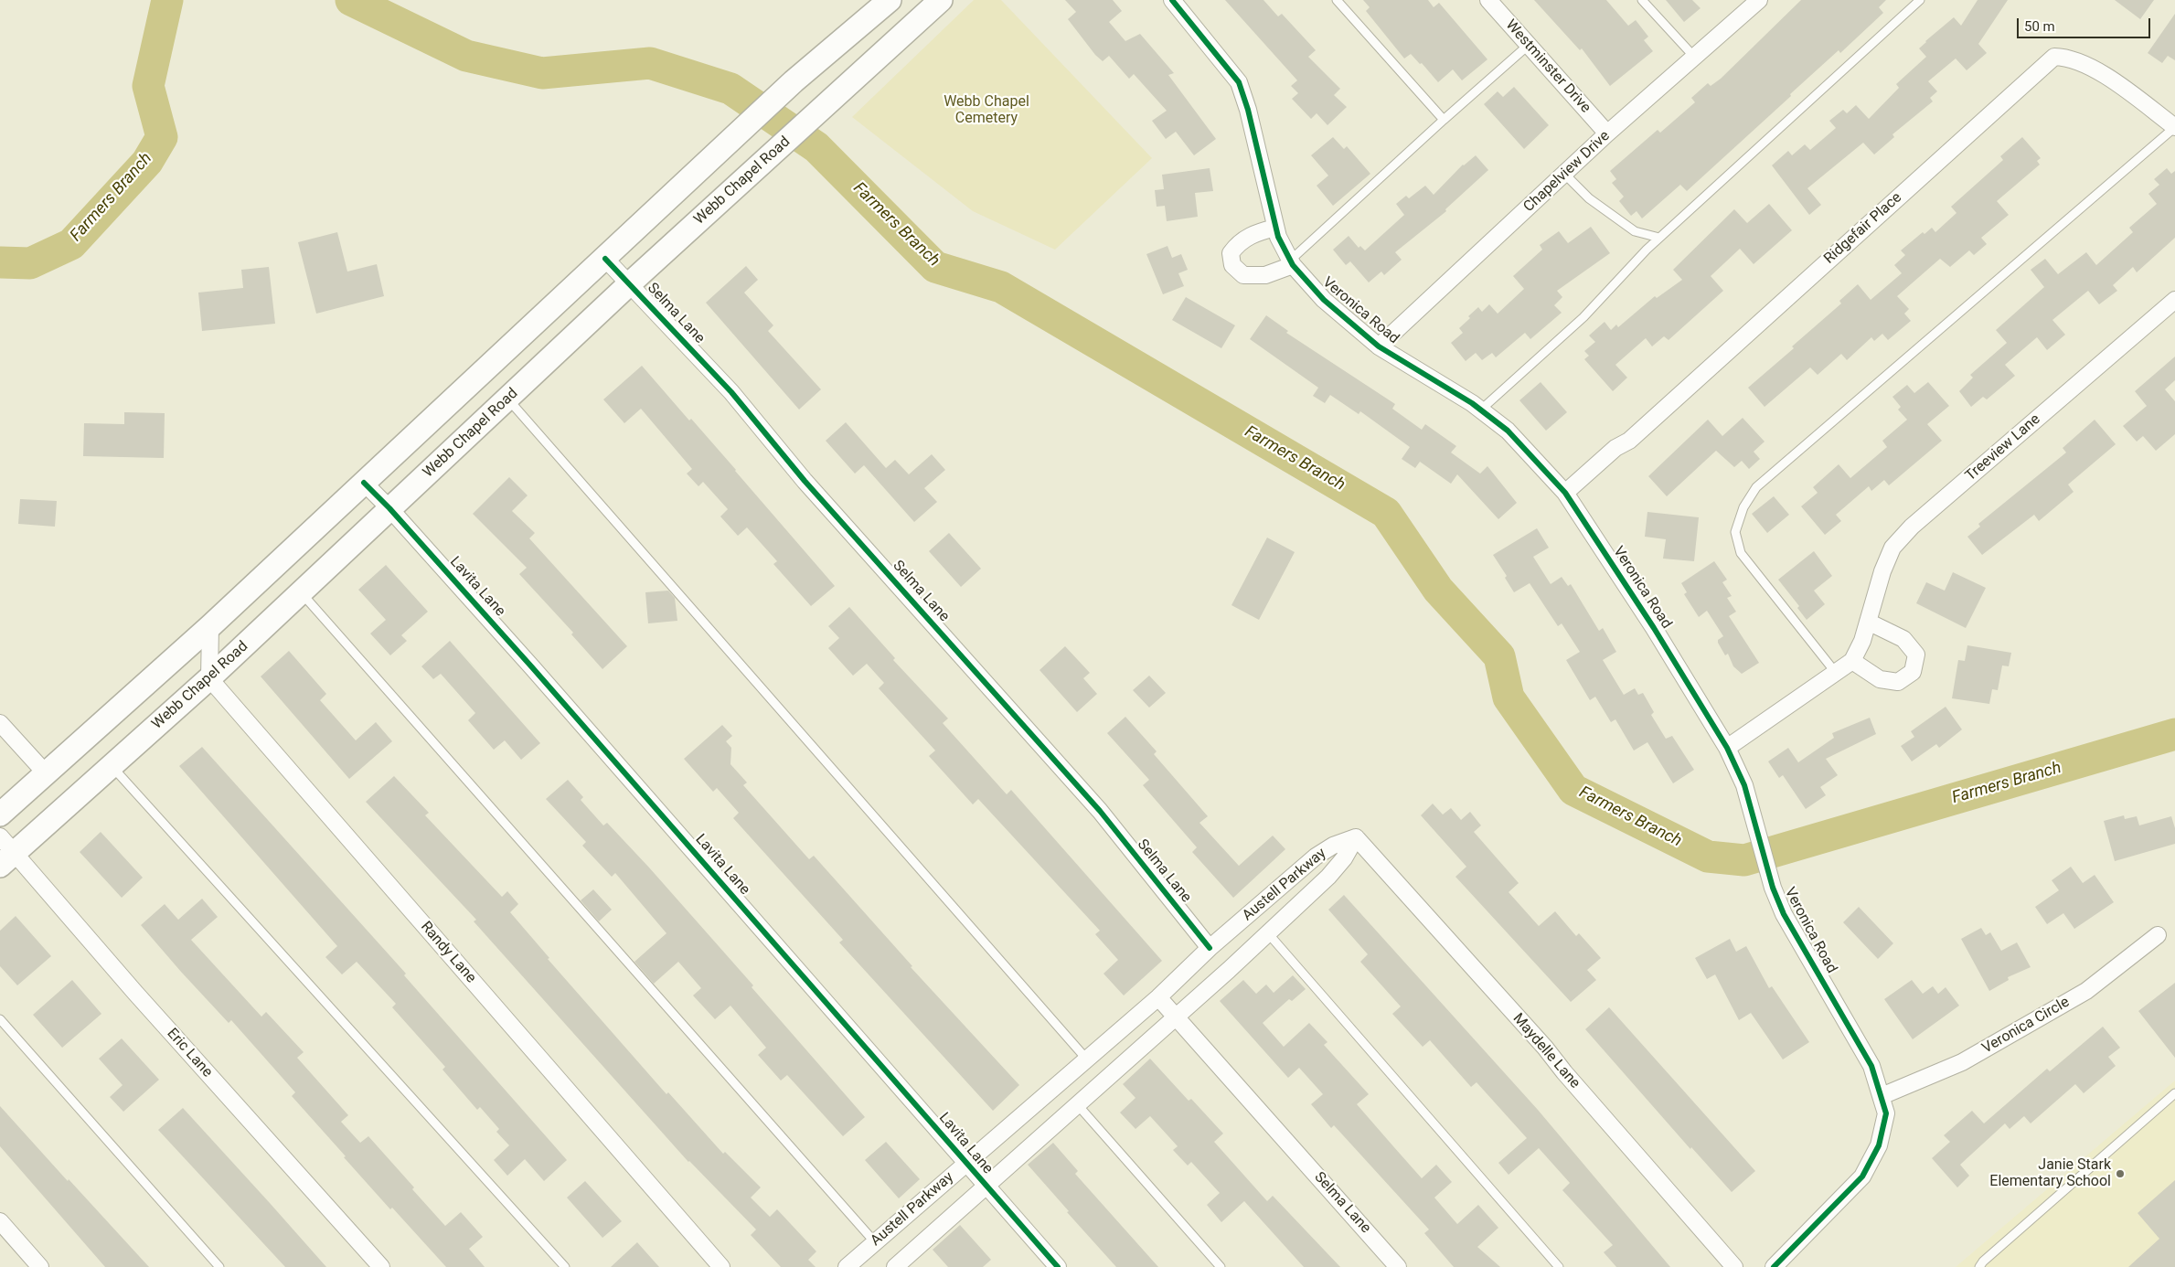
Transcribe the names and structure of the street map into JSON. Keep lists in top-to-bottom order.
{
  "streets": {
    "main road": ["Webb Chapel Road"],
    "street": [
      "Westminster Drive",
      "Chapelview Drive",
      "Ridgefair Place",
      "Veronica Road",
      "Selma Lane",
      "Treeview Lane",
      "Lavita Lane",
      "Austell Parkway",
      "Randy Lane",
      "Veronica Circle",
      "Maydelle Lane",
      "Eric Lane"
    ]
  },
  "crossings": [
    ["Westminster Drive", "Chapelview Drive"],
    ["Chapelview Drive", "Veronica Road"],
    ["Webb Chapel Road", "Selma Lane"],
    ["Webb Chapel Road", "Lavita Lane"],
    ["Webb Chapel Road", "Randy Lane"],
    ["Webb Chapel Road", "Eric Lane"],
    ["Ridgefair Place", "Veronica Road"],
    ["Veronica Road", "Treeview Lane"],
    ["Veronica Road", "Veronica Circle"],
    ["Selma Lane", "Austell Parkway"],
    ["Lavita Lane", "Austell Parkway"],
    ["Austell Parkway", "Maydelle Lane"]
  ],
  "water": ["Farmers Branch"],
  "parks": ["Webb Chapel Cemetery"],
  "places": ["Janie Stark Elementary School"],
  "scale_bar": "50 m"
}
